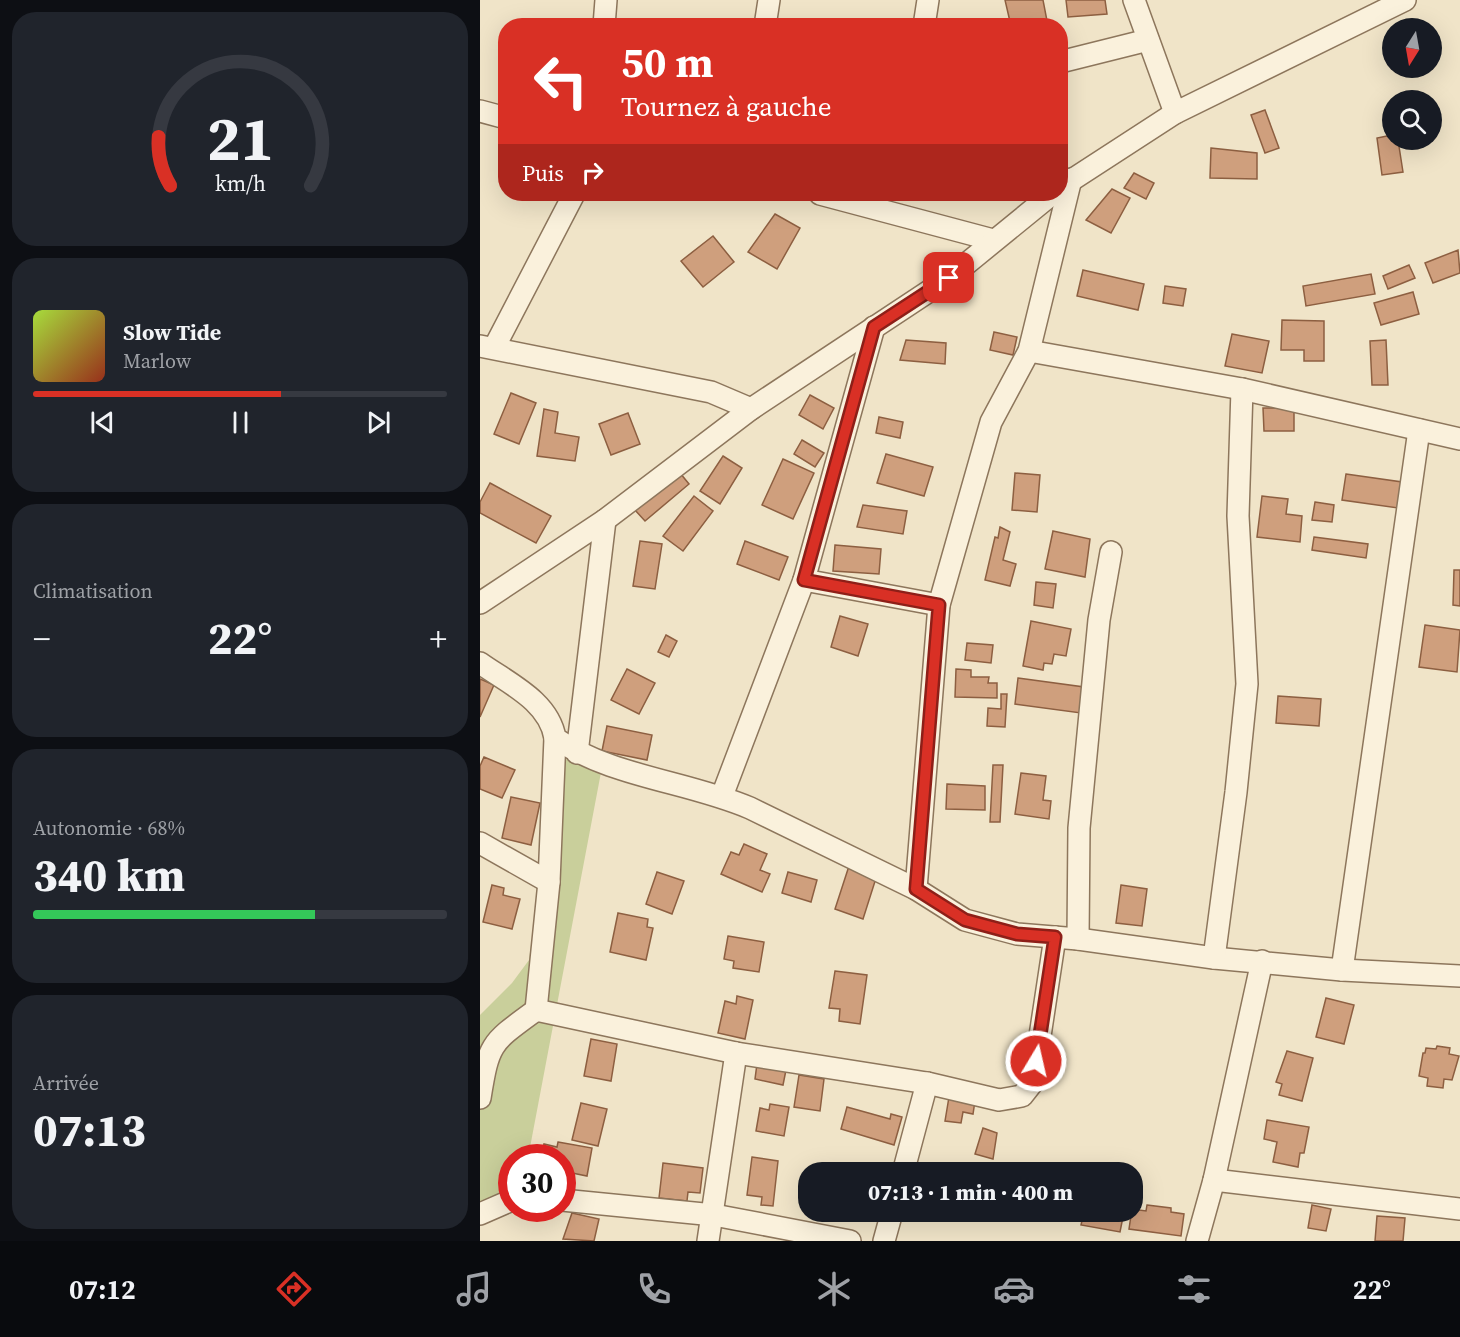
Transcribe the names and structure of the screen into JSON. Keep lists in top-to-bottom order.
{
  "north": "bottom",
  "page": {
    "turn": ["50 m", "Tournez à gauche"],
    "then": "Puis",
    "song": ["Slow Tide", "Marlow"],
    "tile": [
      "Climatisation",
      ["Autonomie · 68%", "340 km"],
      ["Arrivée", "07:13"]
    ],
    "heat": ["−", "22°", "+"],
    "limit": "30",
    "trip": "07:13 · 1 min · 400 m",
    "tabs": ["07:12", "22°"],
    "gauge": ["21", "km/h"]
  }
}
